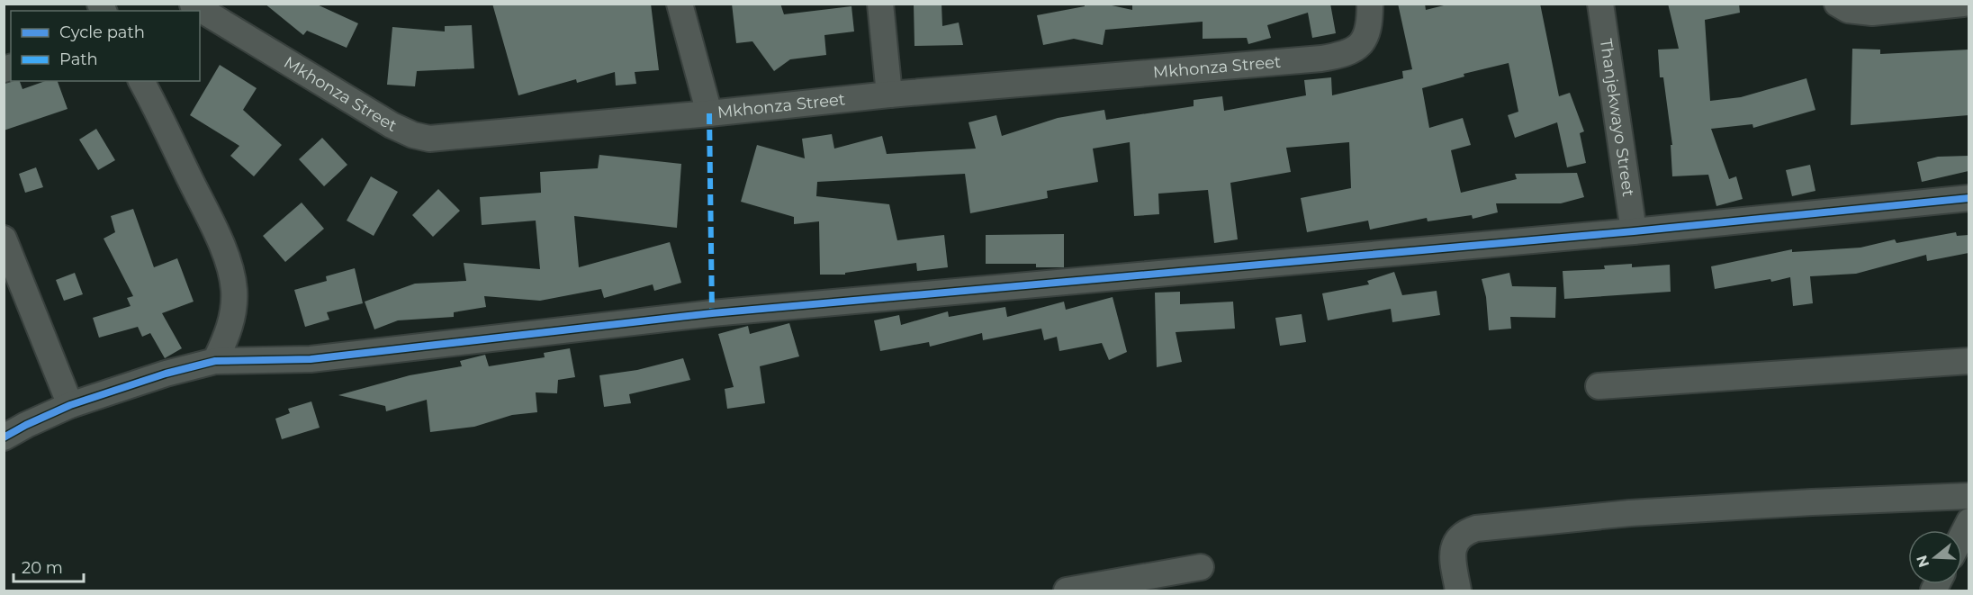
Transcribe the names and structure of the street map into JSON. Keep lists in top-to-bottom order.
{
  "streets": {
    "street": ["Mkhonza Street", "Thanjekwayo Street"]
  },
  "legend": ["Cycle path", "Path"],
  "scale_bar": "20 m",
  "north": "left"
}
